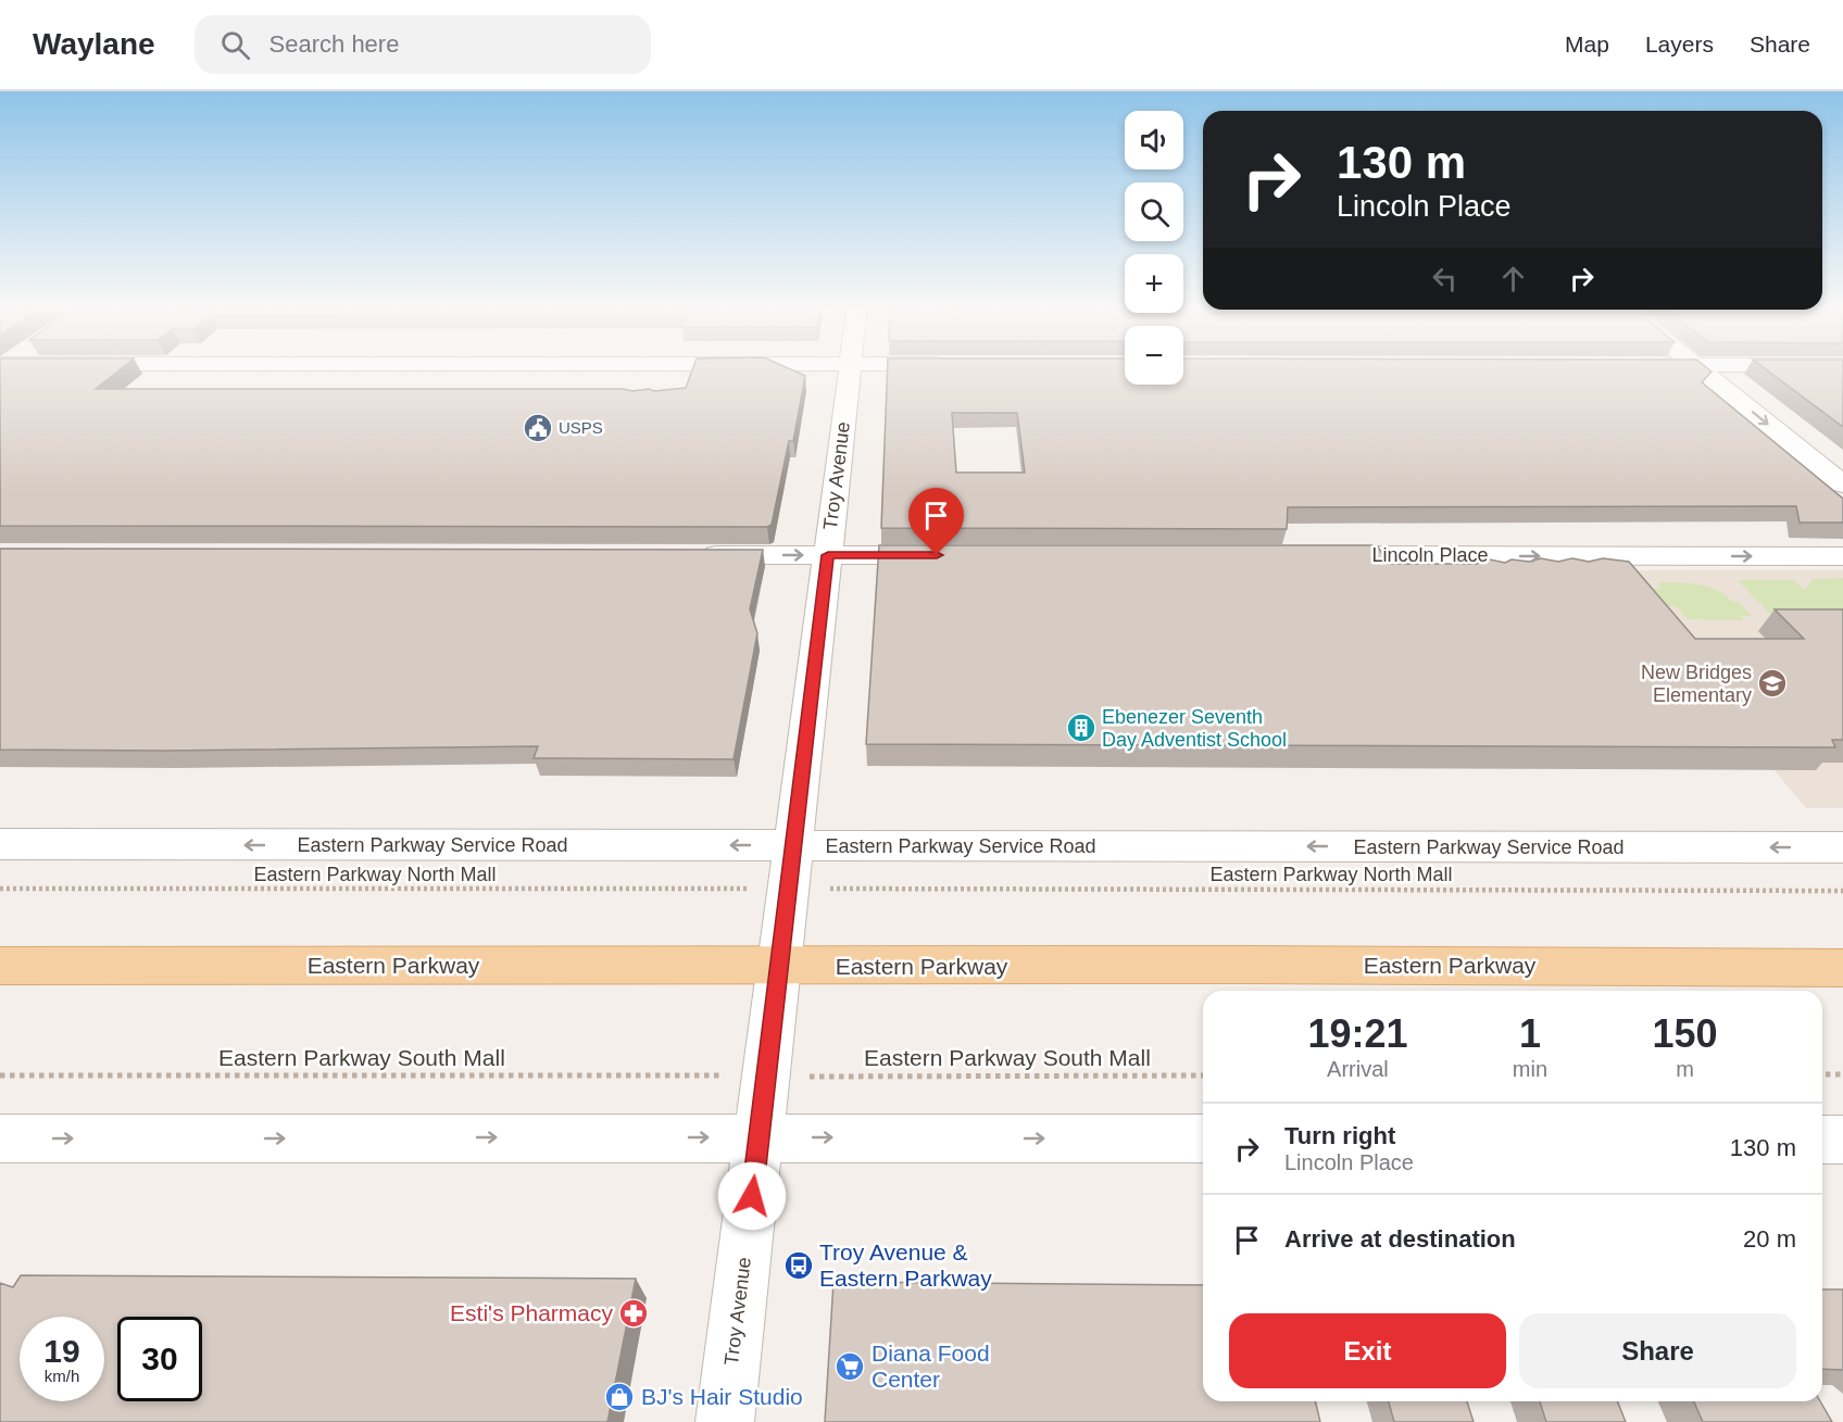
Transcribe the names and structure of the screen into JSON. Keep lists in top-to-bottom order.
{
  "streets": {
    "main road": ["Eastern Parkway"],
    "street": ["Troy Avenue", "Lincoln Place", "Eastern Parkway Service Road"],
    "path": ["Eastern Parkway North Mall", "Eastern Parkway South Mall"]
  },
  "crossings": [
    ["Troy Avenue", "Eastern Parkway Service Road"],
    ["Troy Avenue", "Eastern Parkway"]
  ],
  "one_way": ["Lincoln Place"],
  "places": {
    "public building": ["USPS"],
    "school or university": ["New Bridges Elementary"],
    "building": ["Ebenezer Seventh Day Adventist School"],
    "bus stop": ["Troy Avenue & Eastern Parkway"],
    "pharmacy": ["Esti's Pharmacy"],
    "supermarket": ["Diana Food Center"],
    "shop": ["BJ's Hair Studio"]
  },
  "page": {
    "header": "Waylane",
    "search": "Search here",
    "nav": ["Map", "Layers", "Share"],
    "map_buttons": ["+", "−"],
    "turn": ["130 m", "Lincoln Place"],
    "eta": [
      "19:21",
      "Arrival",
      "1",
      "min",
      "150",
      "m"
    ],
    "list": [
      {
        "name": "Turn right",
        "note": "Lincoln Place",
        "value": "130 m"
      },
      {
        "name": "Arrive at destination",
        "value": "20 m"
      }
    ],
    "buttons": ["Exit", "Share"],
    "speed": "19 km/h",
    "limit": "30"
  }
}
